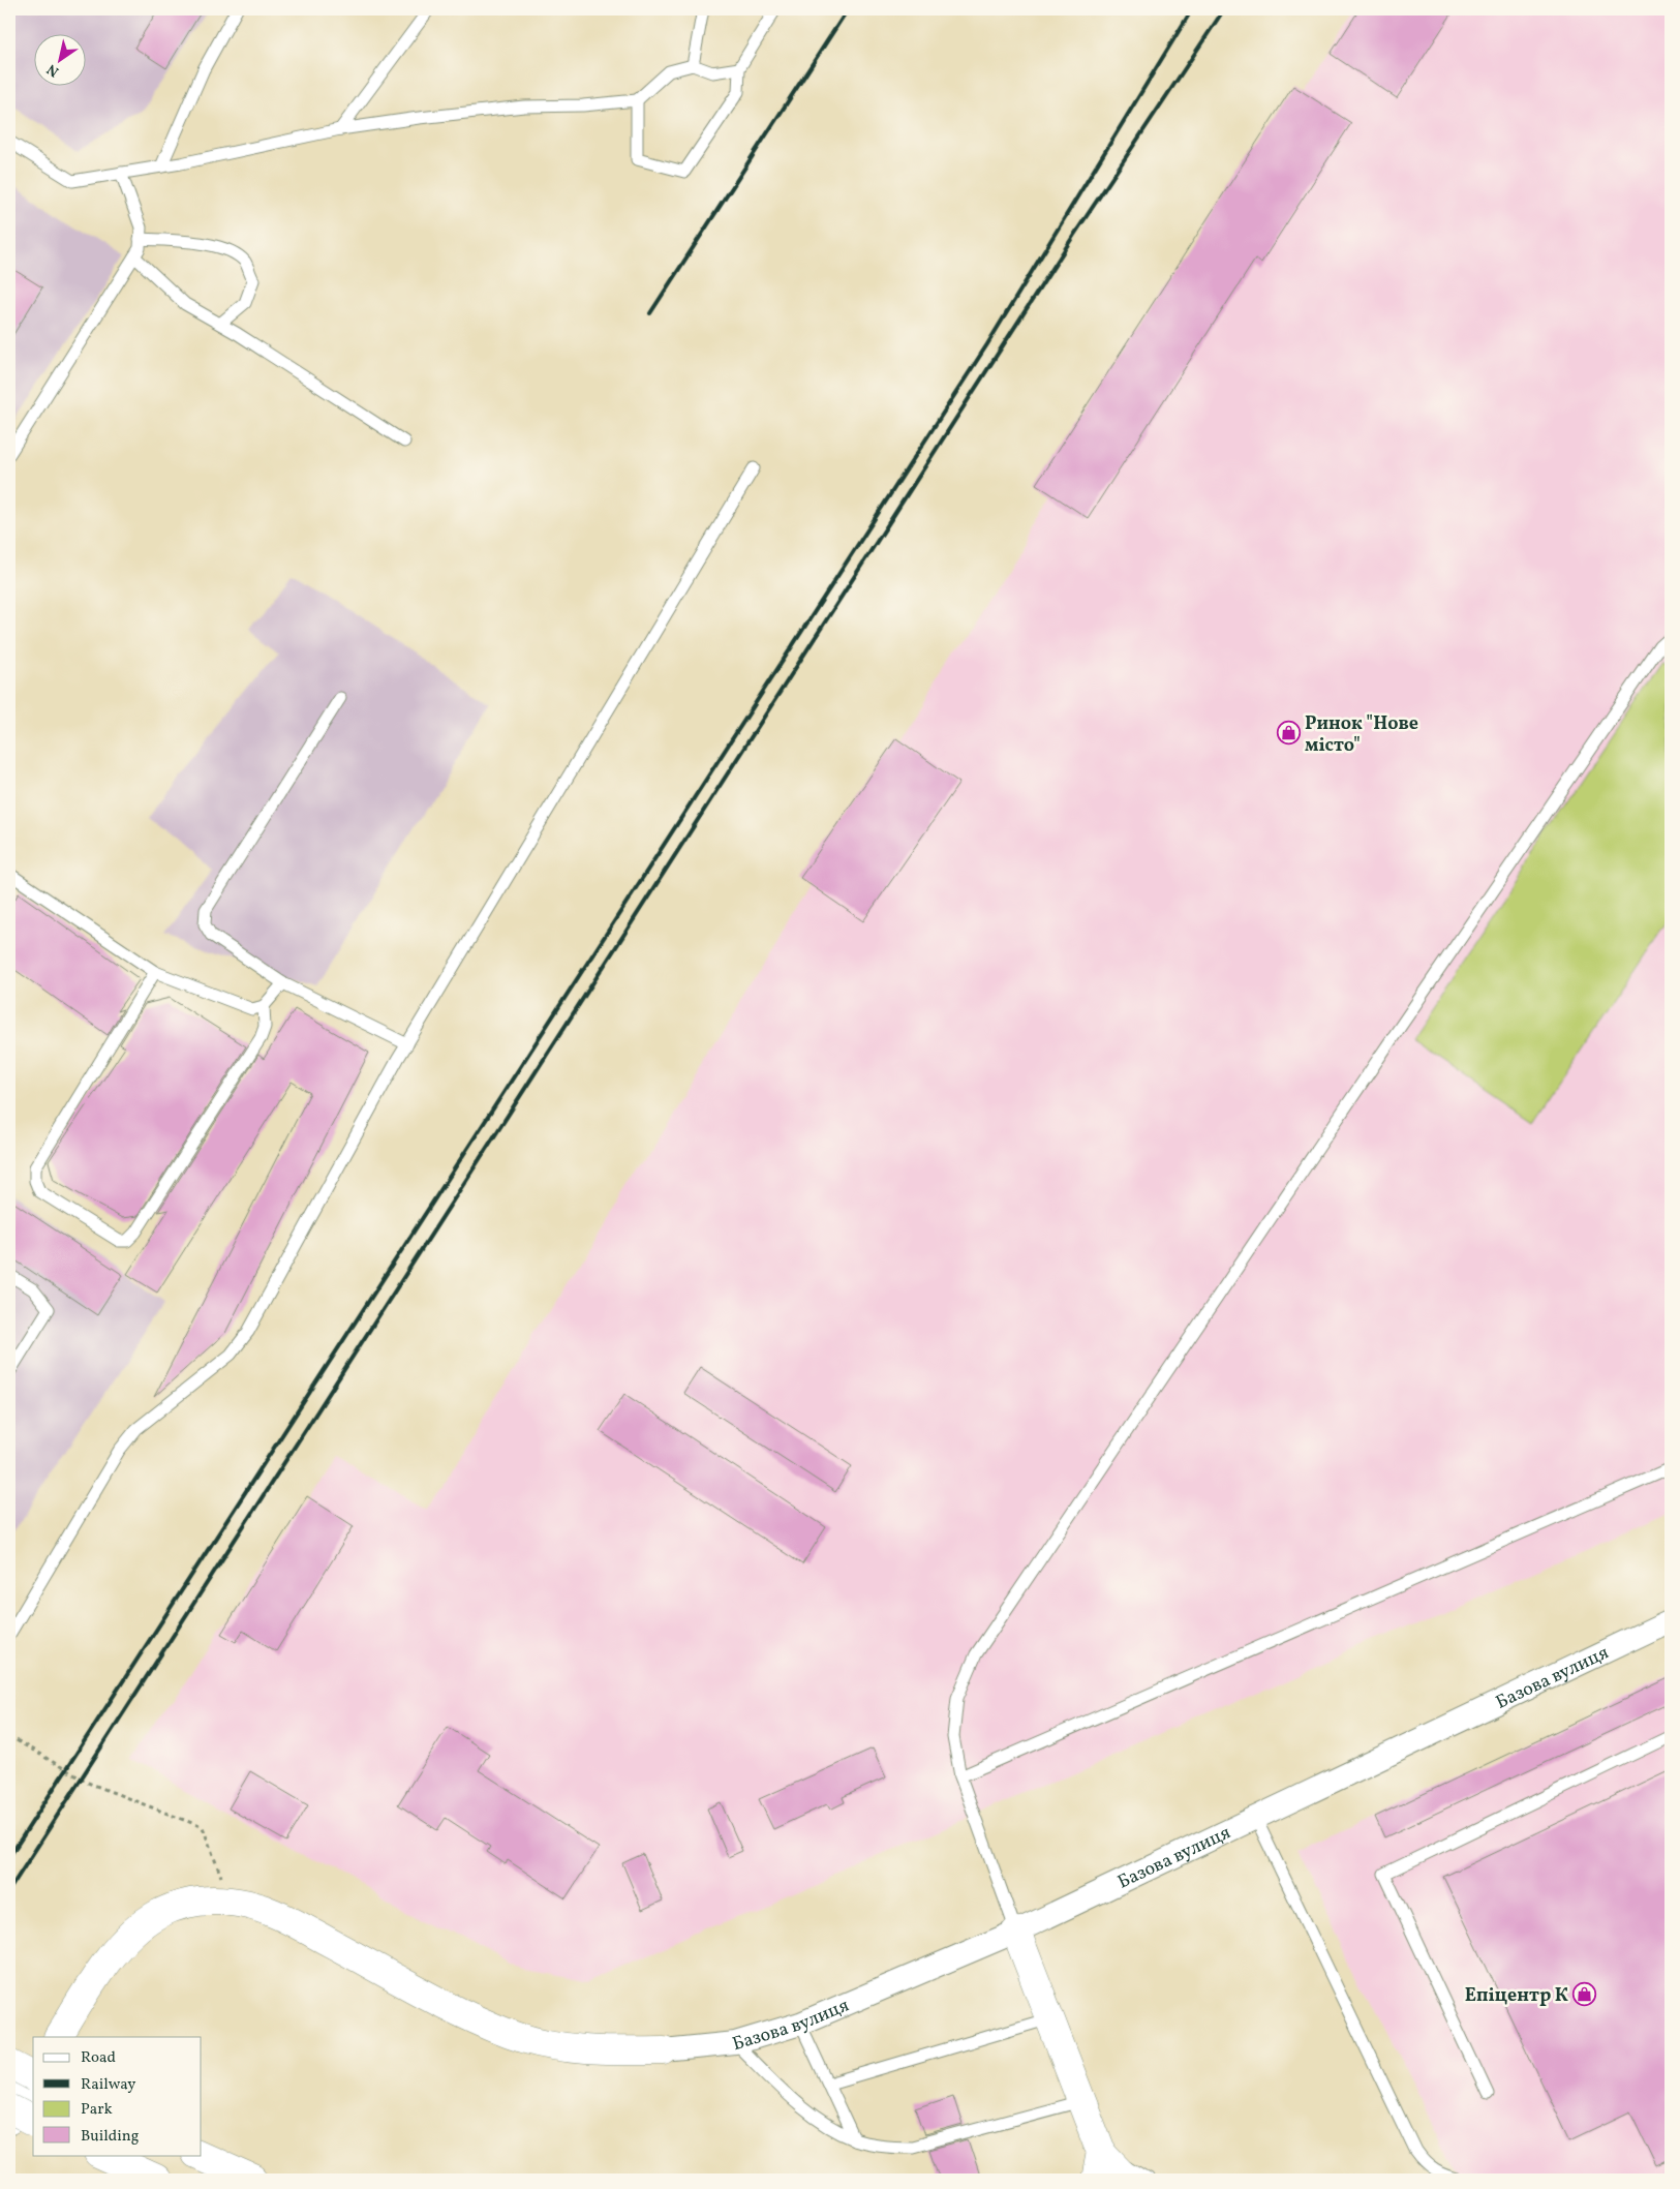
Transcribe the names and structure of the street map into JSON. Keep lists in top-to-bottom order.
{
  "streets": {
    "street": ["Базова вулиця"]
  },
  "places": {
    "shop": ["Ринок \"Нове місто\"", "Епіцентр К"]
  },
  "legend": [
    "Road",
    "Railway",
    "Park",
    "Building"
  ],
  "north": "bottom left"
}
